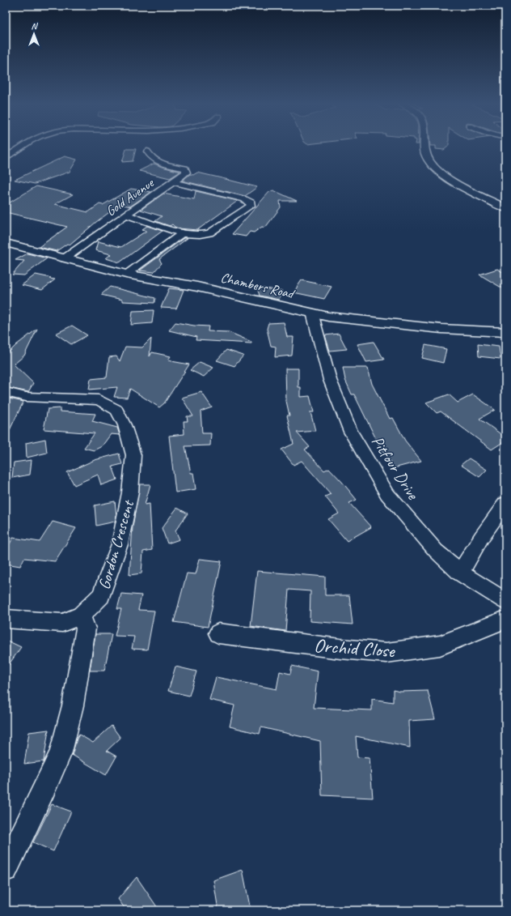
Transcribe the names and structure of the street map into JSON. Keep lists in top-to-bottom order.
{
  "streets": {
    "street": [
      "Gold Avenue",
      "Chambers Road",
      "Pitfour Drive",
      "Gordon Crescent",
      "Orchid Close"
    ]
  },
  "crossings": [
    ["Gold Avenue", "Chambers Road"],
    ["Chambers Road", "Pitfour Drive"]
  ],
  "north": "top"
}
